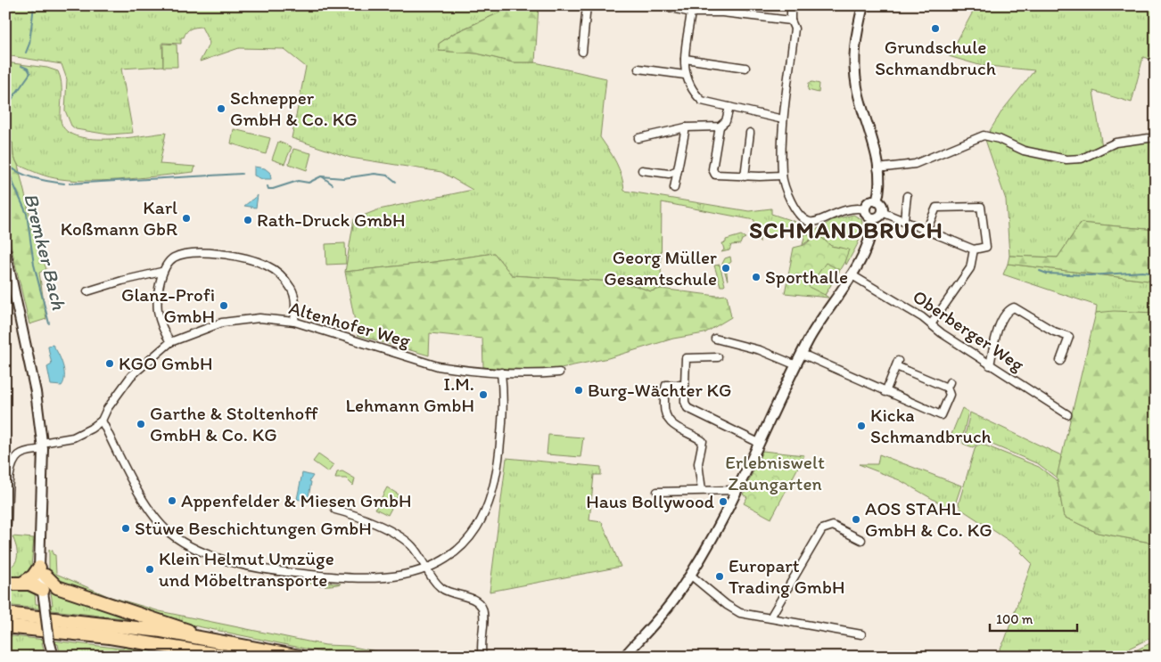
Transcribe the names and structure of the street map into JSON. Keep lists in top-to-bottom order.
{
  "streets": {
    "street": ["Altenhofer Weg", "Oberberger Weg"]
  },
  "districts": ["SCHMANDBRUCH"],
  "water": ["Bremker Bach"],
  "parks": ["Erlebniswelt Zaungarten"],
  "places": [
    "Grundschule Schmandbruch",
    "Schnepper GmbH & Co. KG",
    "Karl Koßmann GbR",
    "Rath-Druck GmbH",
    "Georg Müller Gesamtschule",
    "Sporthalle",
    "Glanz-Profi GmbH",
    "KGO GmbH",
    "Burg-Wächter KG",
    "I.M. Lehmann GmbH",
    "Garthe & Stoltenhoff GmbH & Co. KG",
    "Kicka Schmandbruch",
    "Appenfelder & Miesen GmbH",
    "Haus Bollywood",
    "AOS STAHL GmbH & Co. KG",
    "Stüwe Beschichtungen GmbH",
    "Klein Helmut Umzüge und Möbeltransporte",
    "Europart Trading GmbH"
  ],
  "scale_bar": "100 m"
}
